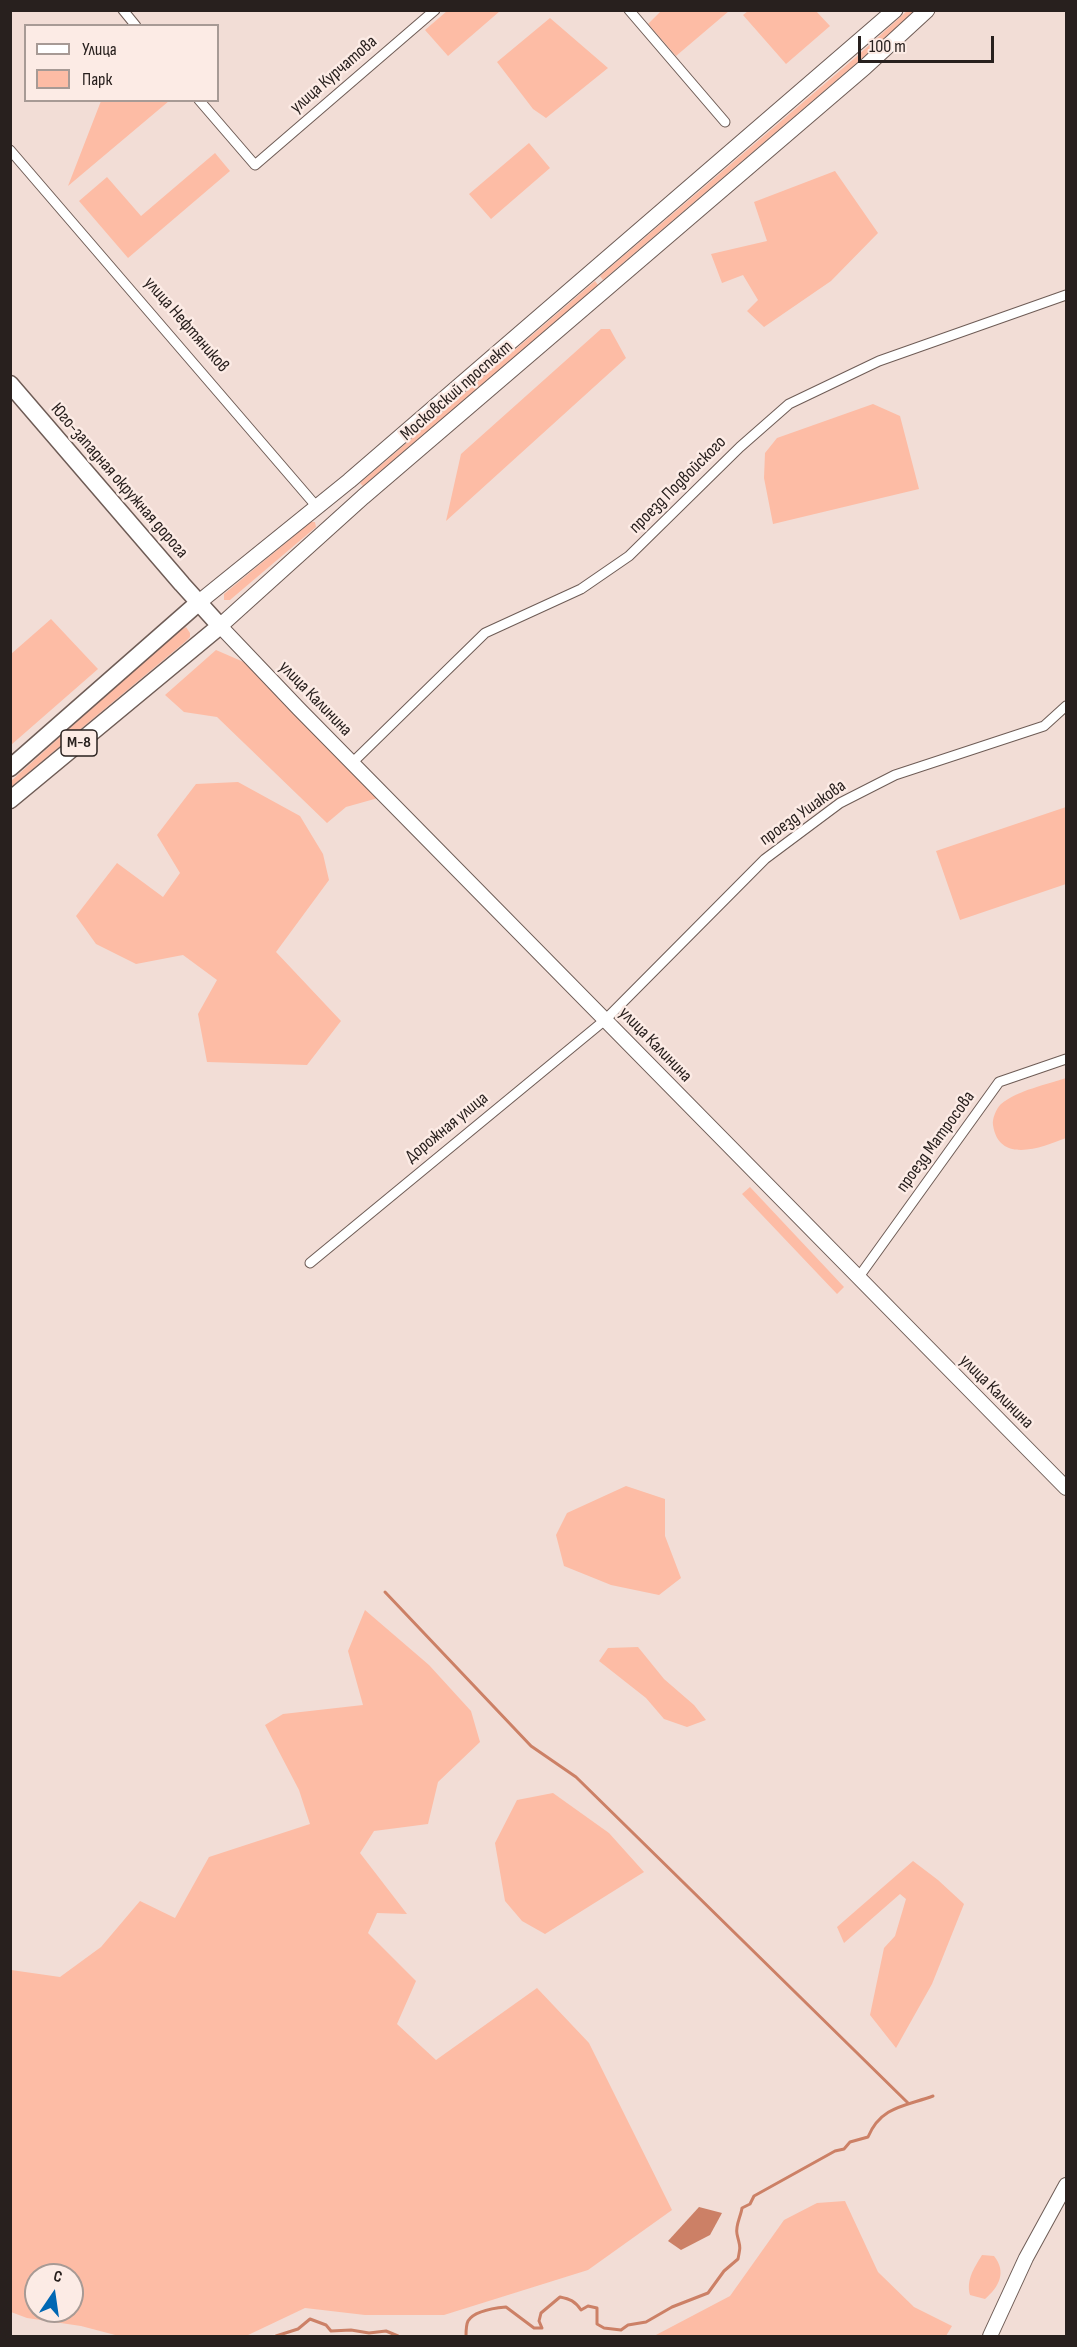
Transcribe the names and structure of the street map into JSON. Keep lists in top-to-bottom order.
{
  "streets": {
    "highway": ["Московский проспект", "Юго-западная окружная дорога", "М-8"],
    "main road": ["улица Нефтяников", "улица Калинина"],
    "street": [
      "улица Курчатова",
      "проезд Подвойского",
      "проезд Ушакова",
      "Дорожная улица",
      "проезд Матросова"
    ]
  },
  "crossings": [
    ["улица Нефтяников", "Московский проспект"],
    ["Московский проспект", "Юго-западная окружная дорога"],
    ["Московский проспект", "улица Калинина"],
    ["Юго-западная окружная дорога", "улица Калинина"],
    ["проезд Подвойского", "улица Калинина"],
    ["улица Калинина", "проезд Ушакова"],
    ["улица Калинина", "Дорожная улица"],
    ["улица Калинина", "проезд Матросова"],
    ["проезд Ушакова", "Дорожная улица"]
  ],
  "legend": ["Улица", "Парк"],
  "scale_bar": "100 m",
  "north": "top"
}
